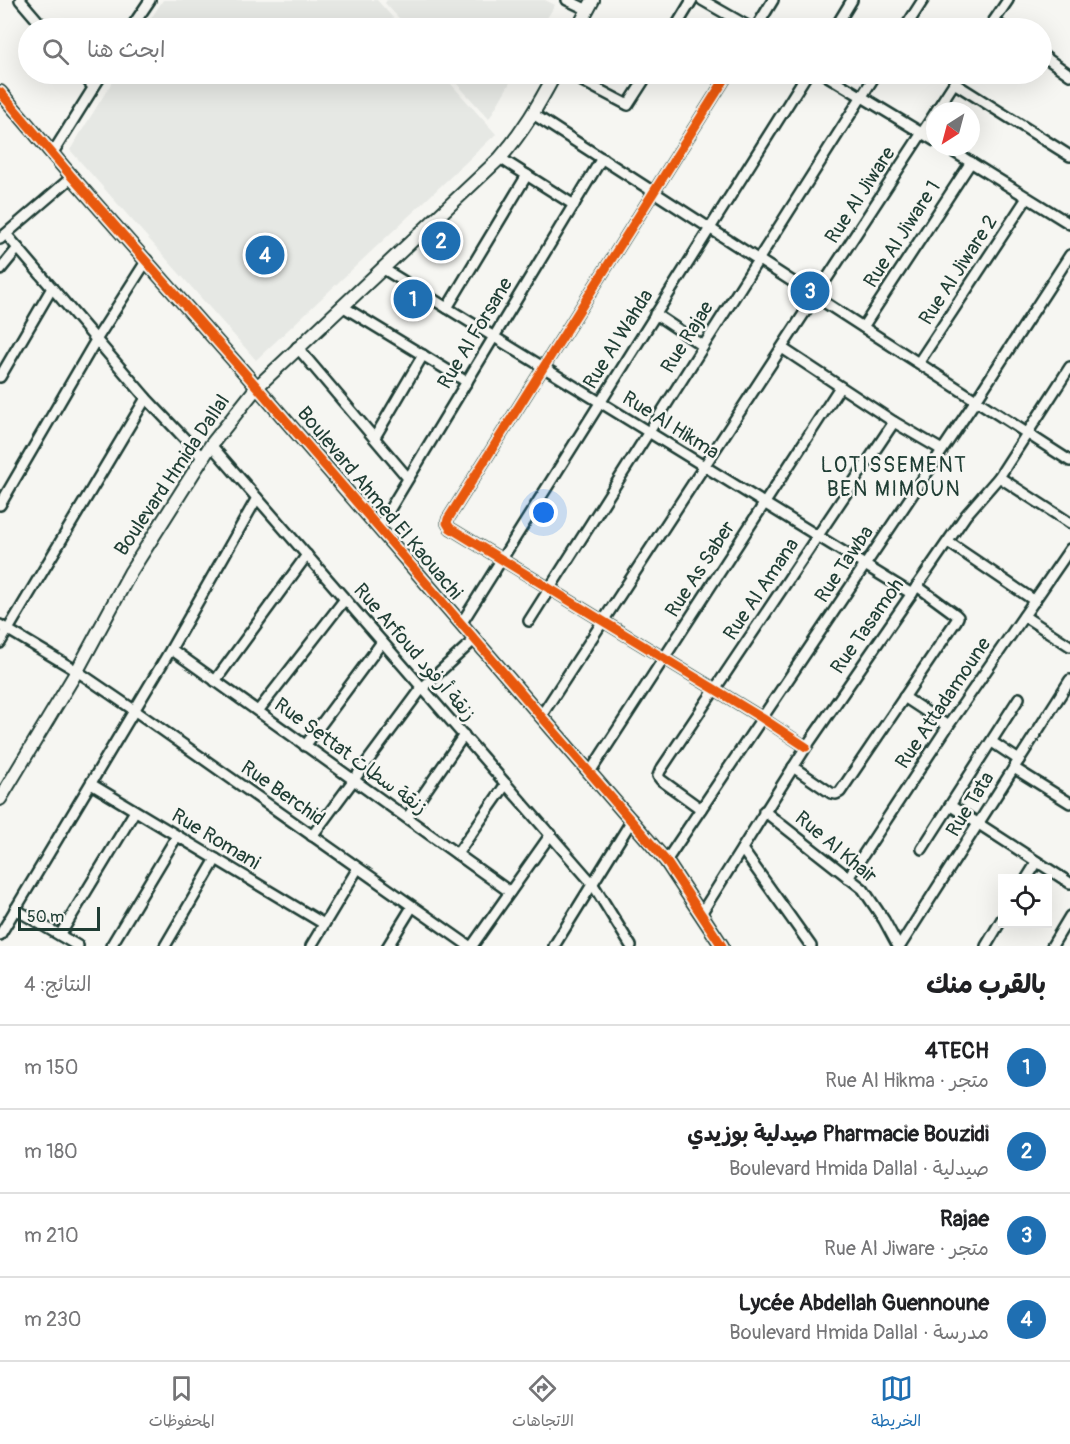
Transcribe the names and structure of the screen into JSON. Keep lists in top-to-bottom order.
{
  "streets": {
    "street": [
      "Rue Al Jiware",
      "Rue Al Jiware 1",
      "Rue Al Jiware 2",
      "Rue Al Forsane",
      "Rue Rajae",
      "Rue Al Wahda",
      "Rue Al Hikma",
      "Boulevard Hmida Dallal",
      "Boulevard Ahmed El Kaouachi",
      "Rue Tawba",
      "Rue As Saber",
      "Rue Al Amana",
      "Rue Tasamoh",
      "Rue Arfoud زنقة أرفود",
      "Rue Attadamoune",
      "Rue Settat زنقة سطات",
      "Rue Berchid",
      "Rue Tata",
      "Rue Romani",
      "Rue Al Khair"
    ]
  },
  "crossings": [
    ["Rue Al Jiware", "Rue Al Hikma"],
    ["Rue Al Jiware", "Boulevard Ahmed El Kaouachi"],
    ["Rue Al Forsane", "Rue Al Hikma"],
    ["Rue Al Forsane", "Boulevard Ahmed El Kaouachi"],
    ["Rue Rajae", "Rue Al Hikma"],
    ["Rue Al Wahda", "Rue Al Hikma"],
    ["Rue Al Wahda", "Boulevard Ahmed El Kaouachi"],
    ["Rue Al Hikma", "Boulevard Hmida Dallal"],
    ["Rue Al Hikma", "Rue Tawba"],
    ["Rue Al Hikma", "Rue As Saber"],
    ["Rue Al Hikma", "Rue Al Amana"],
    ["Rue Al Hikma", "Rue Tasamoh"],
    ["Boulevard Hmida Dallal", "Boulevard Ahmed El Kaouachi"],
    ["Boulevard Hmida Dallal", "Rue Arfoud زنقة أرفود"],
    ["Boulevard Hmida Dallal", "Rue Berchid"],
    ["Boulevard Ahmed El Kaouachi", "Rue Tawba"],
    ["Boulevard Ahmed El Kaouachi", "Rue As Saber"],
    ["Boulevard Ahmed El Kaouachi", "Rue Tasamoh"],
    ["Rue Tawba", "Rue Al Amana"],
    ["Rue Tasamoh", "Rue Al Khair"],
    ["Rue Attadamoune", "Rue Al Khair"],
    ["Rue Tata", "Rue Al Khair"]
  ],
  "districts": ["LOTISSEMENT BEN MIMOUN"],
  "scale_bar": "50 m",
  "north": "bottom left",
  "page": {
    "search": "ابحث هنا",
    "pins": [
      "2",
      "4",
      "3",
      "1"
    ],
    "scale": "50 m",
    "heading": ["بالقرب منك", "النتائج: 4"],
    "list": [
      {
        "mark": "1",
        "name": "4TECH",
        "note": "متجر · Rue Al Hikma",
        "value": "150 m"
      },
      {
        "mark": "2",
        "name": "Pharmacie Bouzidi صيدلية بوزيدي",
        "note": "صيدلية · Boulevard Hmida Dallal",
        "value": "180 m"
      },
      {
        "mark": "3",
        "name": "Rajae",
        "note": "متجر · Rue Al Jiware",
        "value": "210 m"
      },
      {
        "mark": "4",
        "name": "Lycée Abdellah Guennoune",
        "note": "مدرسة · Boulevard Hmida Dallal",
        "value": "230 m"
      }
    ],
    "nav": ["الخريطة", "الاتجاهات", "المحفوظات"]
  }
}
